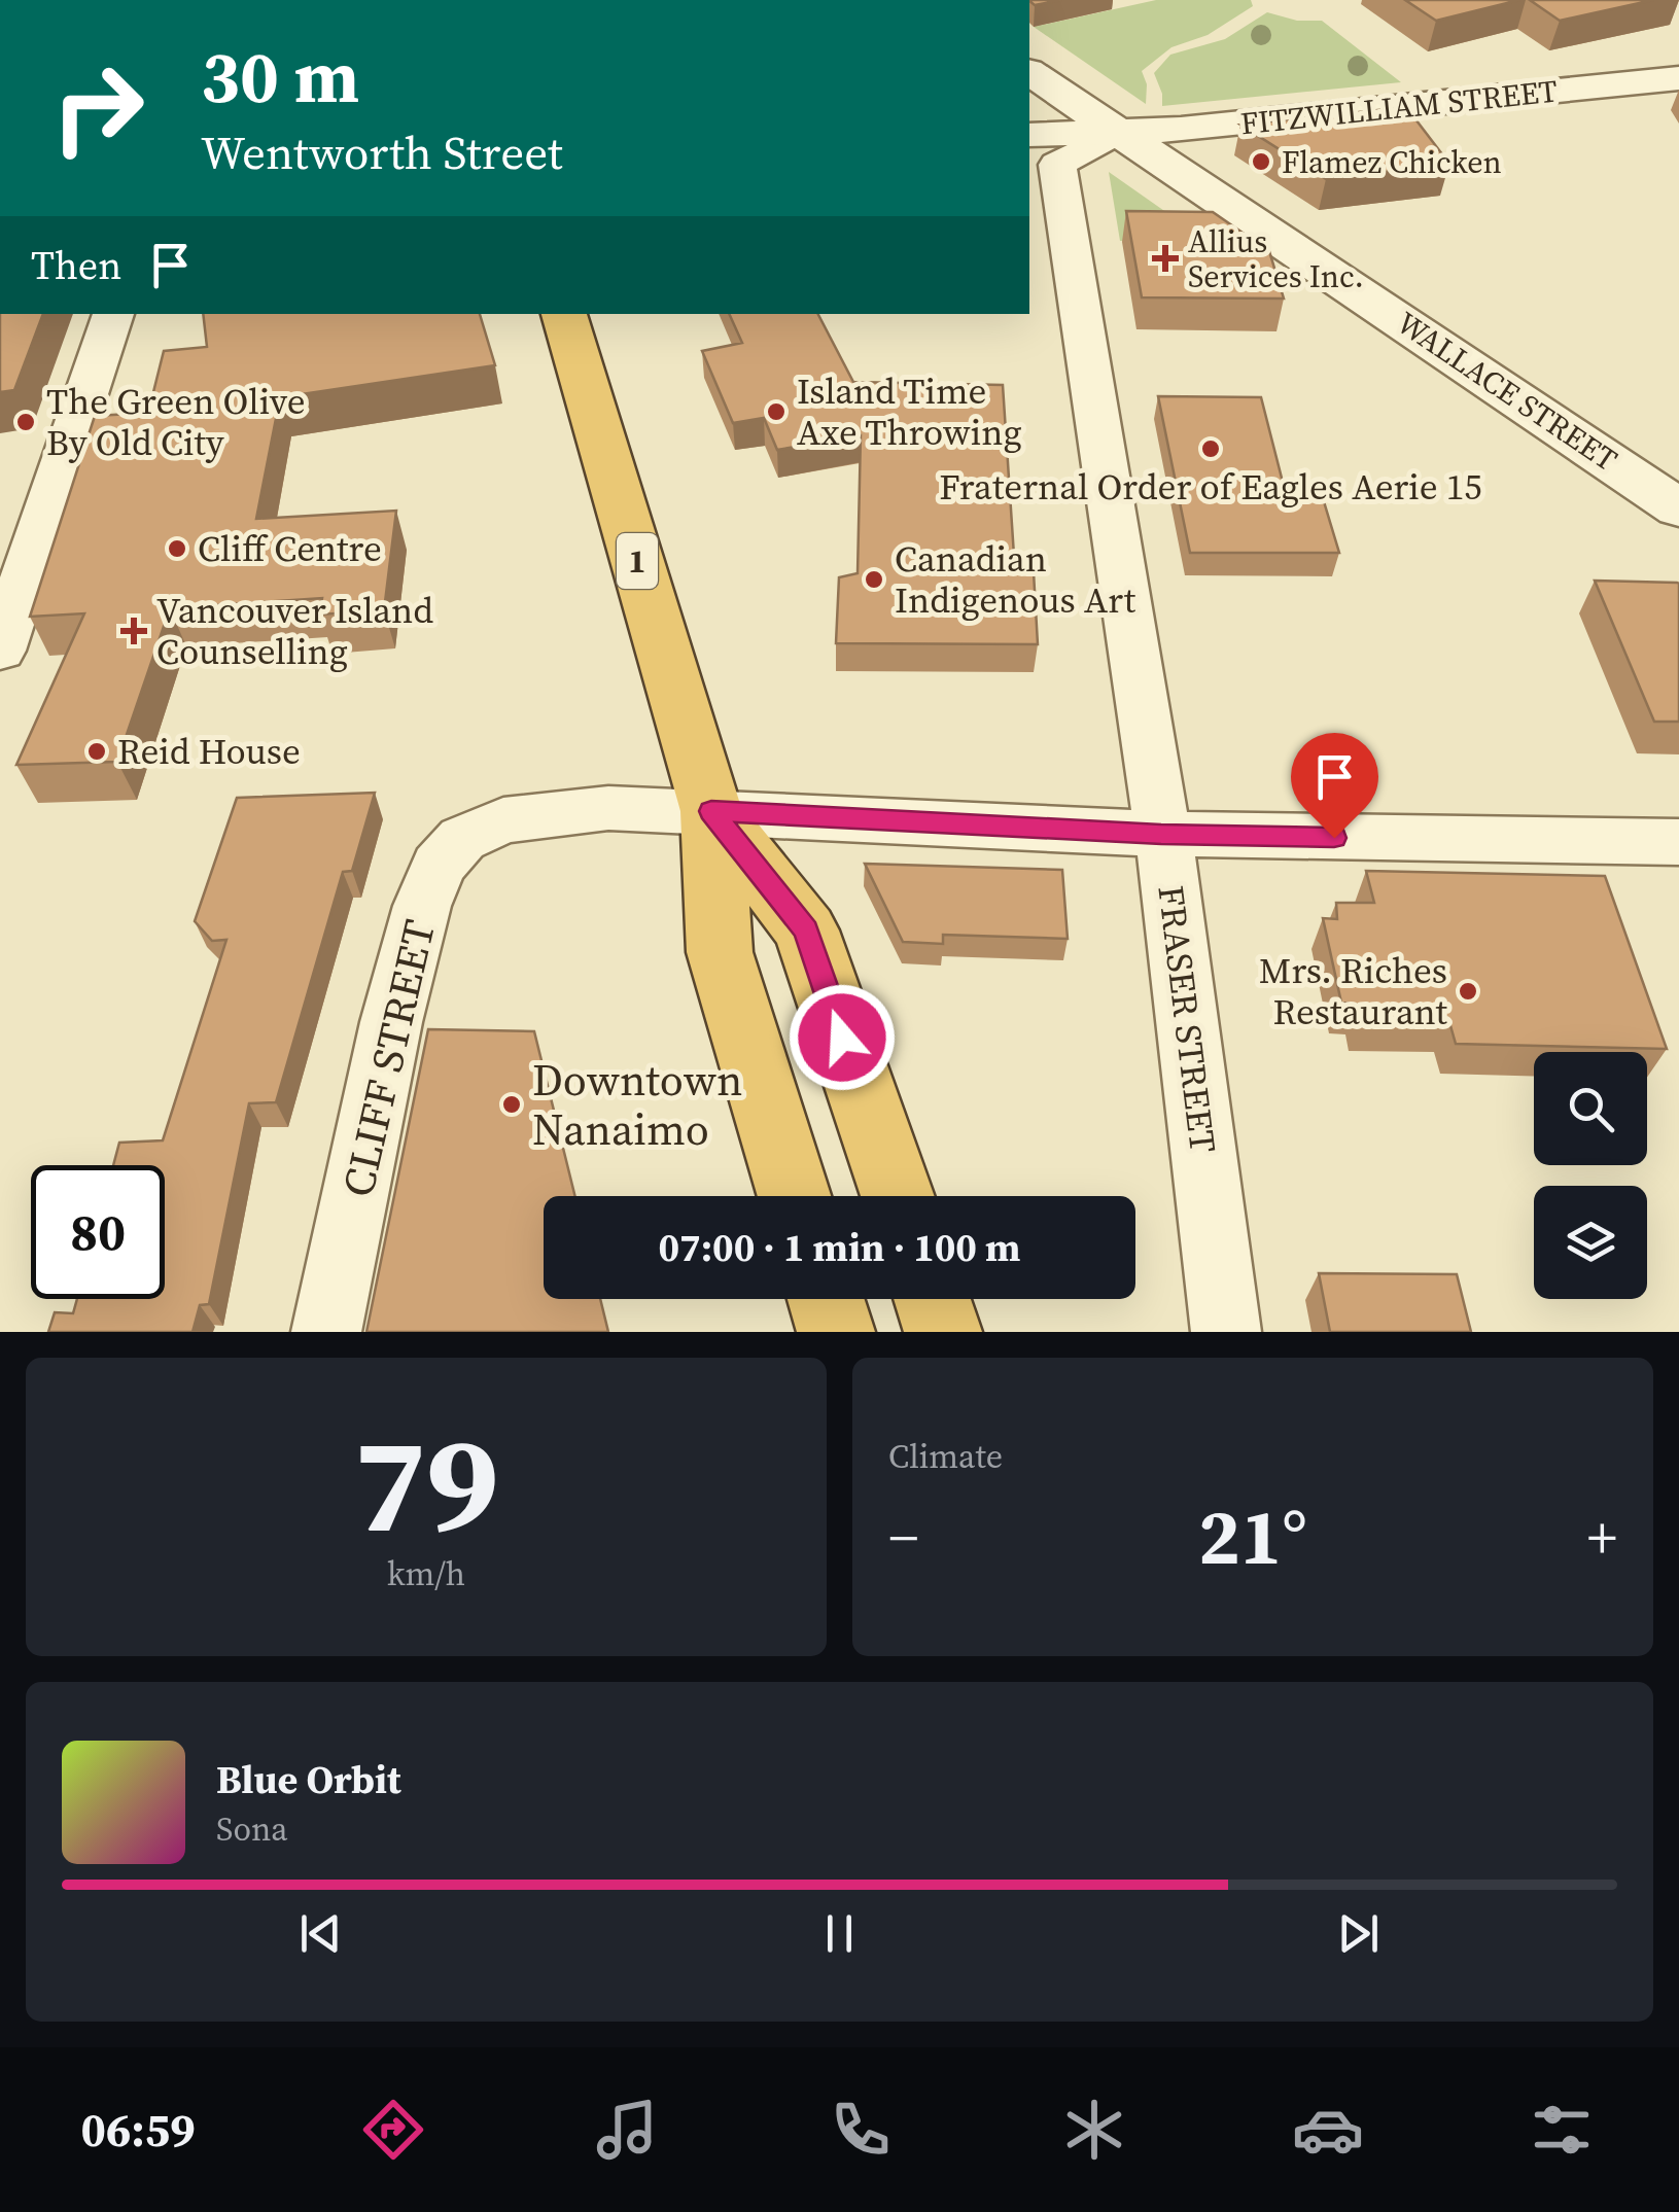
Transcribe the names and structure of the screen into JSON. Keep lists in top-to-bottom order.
{
  "streets": {
    "highway": ["1"],
    "street": [
      "FITZWILLIAM STREET",
      "WALLACE STREET",
      "FRASER STREET",
      "CLIFF STREET"
    ]
  },
  "crossings": [
    ["FITZWILLIAM STREET", "WALLACE STREET"],
    ["FITZWILLIAM STREET", "FRASER STREET"],
    ["WALLACE STREET", "FRASER STREET"],
    ["1", "CLIFF STREET"],
    ["FRASER STREET", "CLIFF STREET"]
  ],
  "places": {
    "other": [
      "Flamez Chicken",
      "Island Time Axe Throwing",
      "The Green Olive By Old City",
      "Fraternal Order of Eagles Aerie 15",
      "Cliff Centre",
      "Canadian Indigenous Art",
      "Reid House",
      "Mrs. Riches Restaurant",
      "Downtown Nanaimo"
    ],
    "health": ["Allius Services Inc.", "Vancouver Island Counselling"]
  },
  "page": {
    "turn": ["30 m", "Wentworth Street"],
    "then": "Then",
    "limit": "80",
    "trip": "07:00 · 1 min · 100 m",
    "tile": [
      ["79", "km/h"],
      "Climate"
    ],
    "heat": ["−", "21°", "+"],
    "song": ["Blue Orbit", "Sona"],
    "tabs": "06:59"
  }
}
